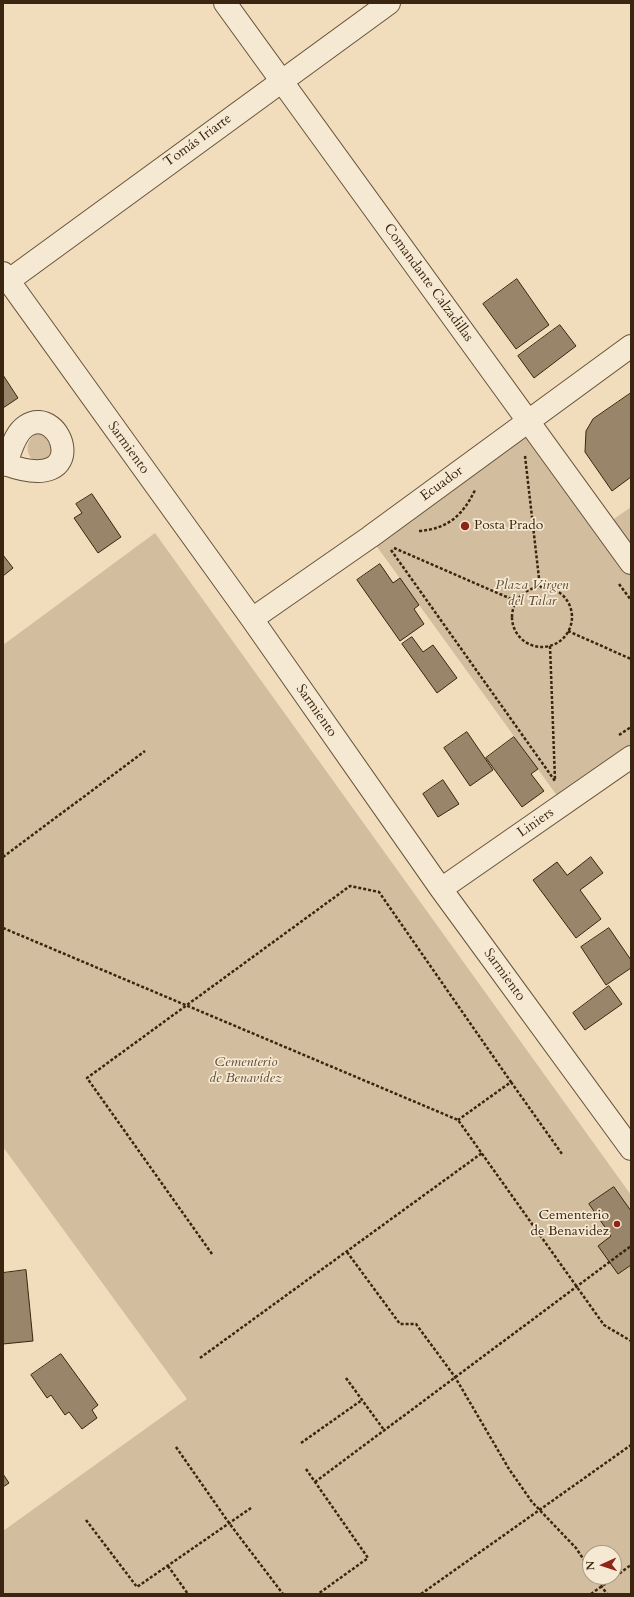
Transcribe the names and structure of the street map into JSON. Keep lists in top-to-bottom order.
{
  "streets": {
    "street": [
      "Tomás Iriarte",
      "Comandante Calzadillas",
      "Sarmiento",
      "Ecuador",
      "Liniers"
    ]
  },
  "crossings": [
    ["Tomás Iriarte", "Comandante Calzadillas"],
    ["Tomás Iriarte", "Sarmiento"],
    ["Comandante Calzadillas", "Ecuador"],
    ["Sarmiento", "Ecuador"],
    ["Sarmiento", "Liniers"]
  ],
  "parks": ["Plaza Virgen del Talar", "Cementerio de Benavídez"],
  "places": ["Posta Prado", "Cementerio de Benavidez"],
  "north": "left"
}
